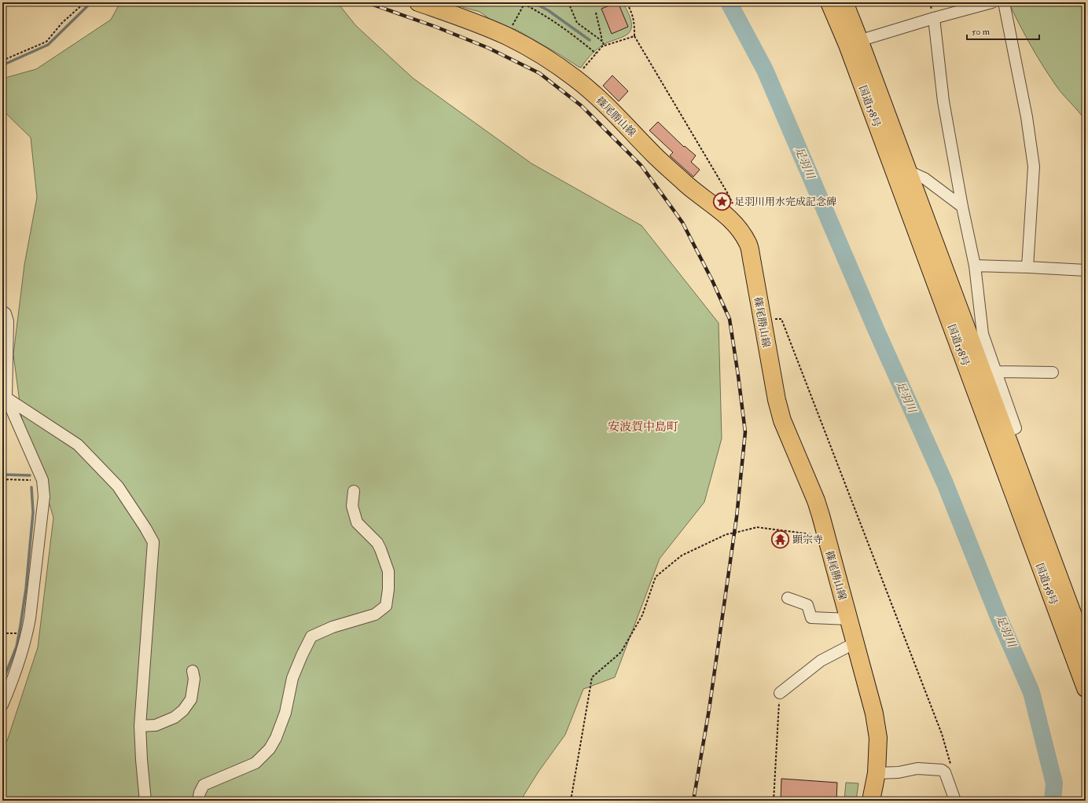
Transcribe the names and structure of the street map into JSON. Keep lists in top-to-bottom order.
{
  "streets": {
    "main road": ["国道158号", "篠尾勝山線"]
  },
  "districts": ["安波賀中島町"],
  "water": ["足羽川"],
  "places": {
    "place": ["足羽川用水完成記念碑"],
    "temple": ["顕宗寺"]
  },
  "scale_bar": "50 m"
}
